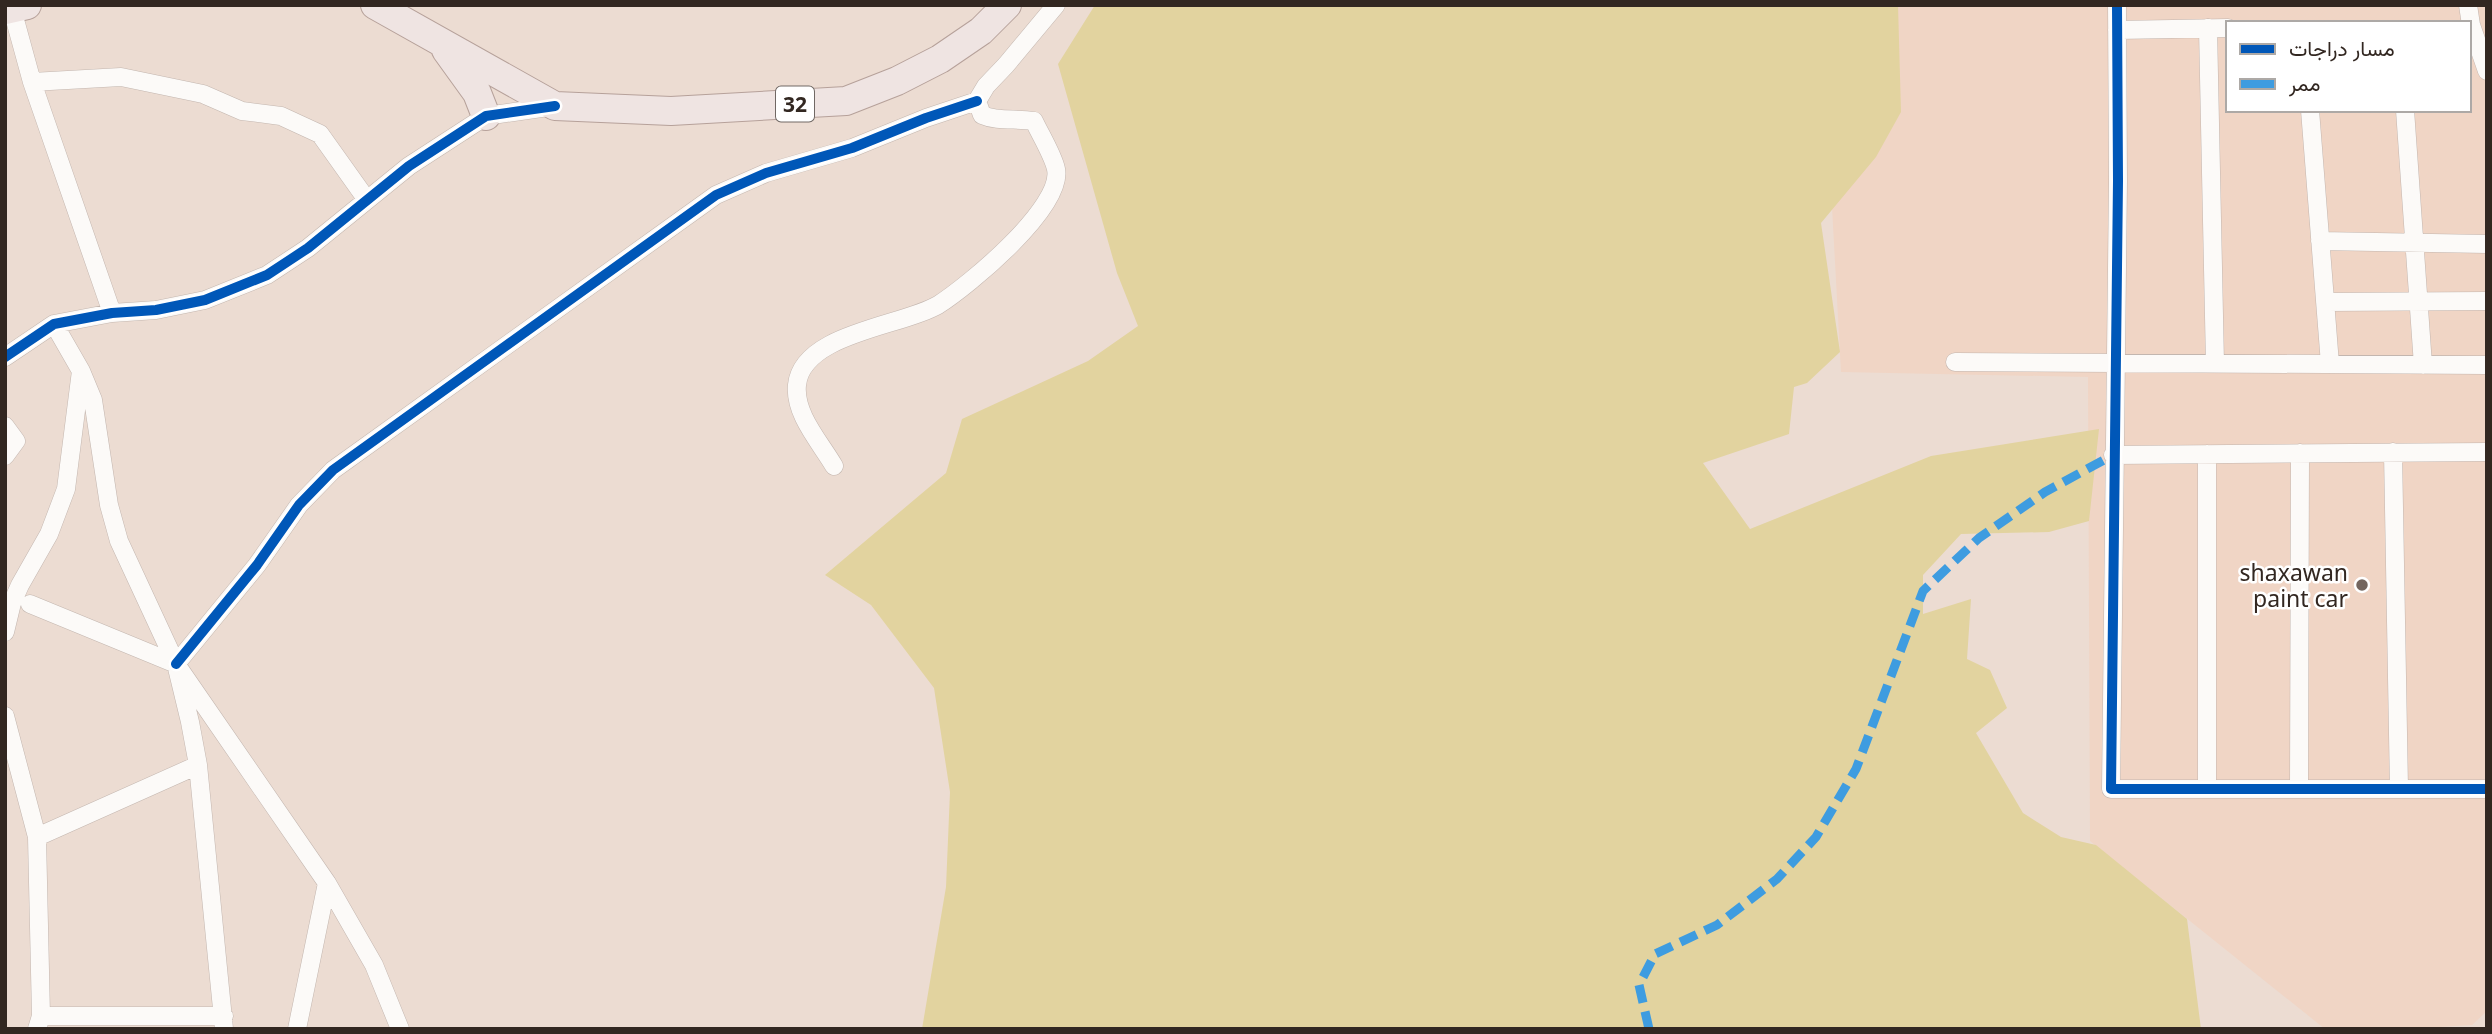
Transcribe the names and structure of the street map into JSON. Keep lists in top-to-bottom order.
{
  "streets": {
    "main road": ["32"]
  },
  "places": ["shaxawan paint car"],
  "legend": ["مسار دراجات", "ممر"]
}
